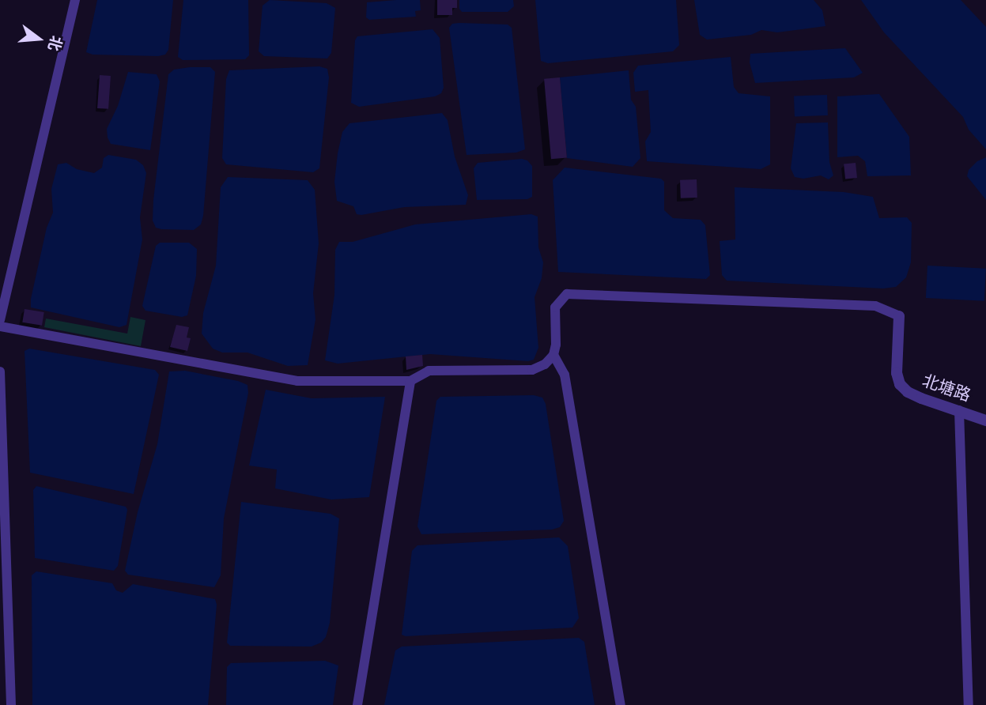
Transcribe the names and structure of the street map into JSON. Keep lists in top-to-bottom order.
{
  "streets": {
    "street": ["北塘路"]
  },
  "north": "right"
}
